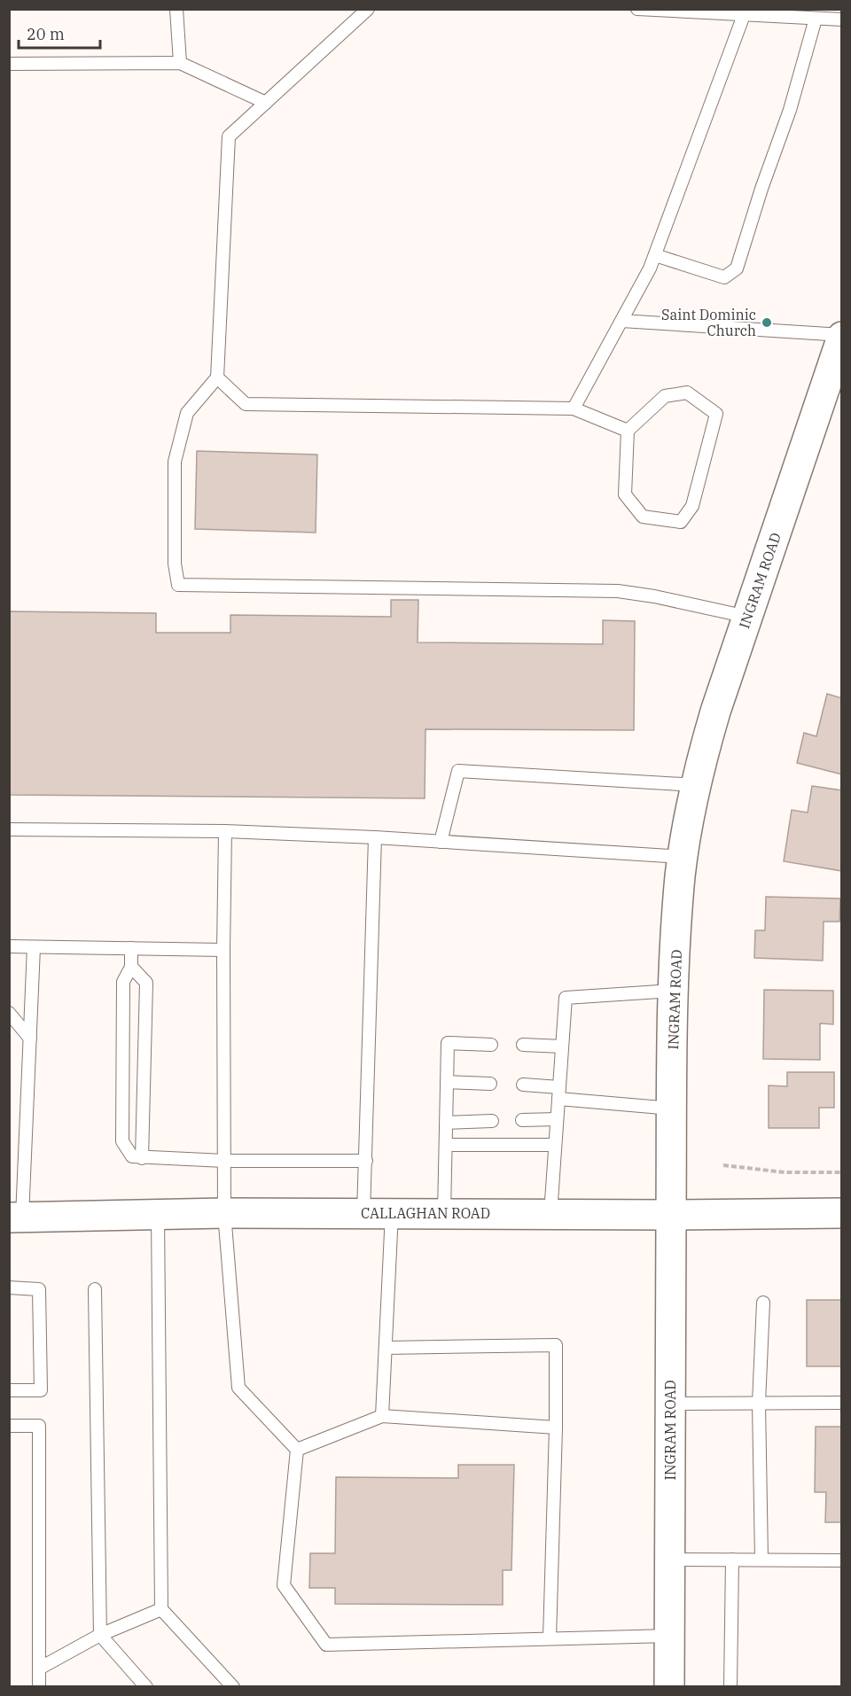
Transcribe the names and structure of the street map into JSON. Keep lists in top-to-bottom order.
{
  "streets": {
    "main road": ["INGRAM ROAD", "CALLAGHAN ROAD"]
  },
  "crossings": [
    ["INGRAM ROAD", "CALLAGHAN ROAD"]
  ],
  "places": ["Saint Dominic Church"],
  "scale_bar": "20 m"
}
